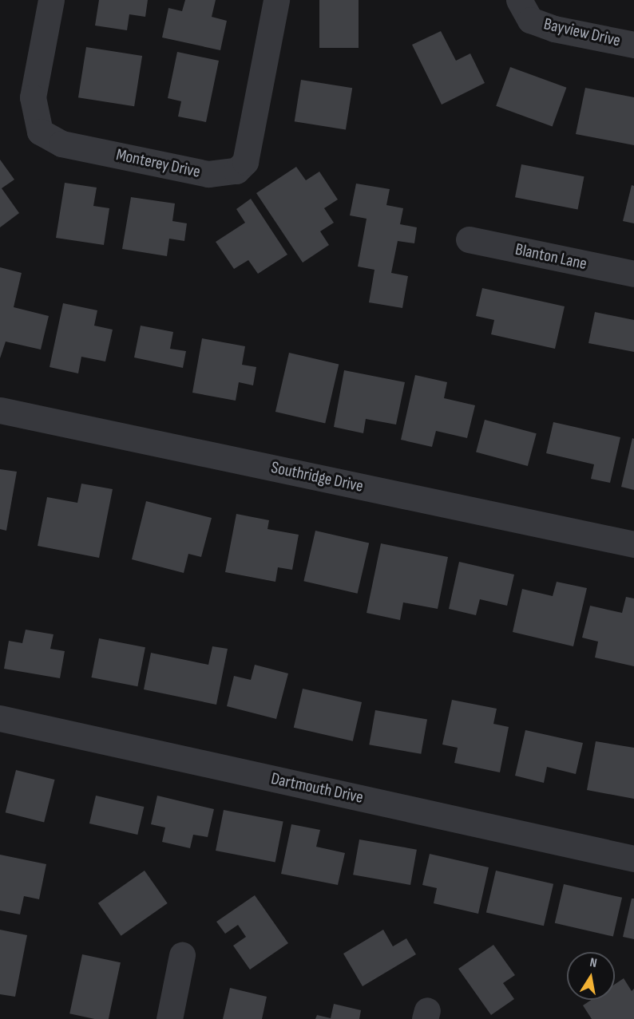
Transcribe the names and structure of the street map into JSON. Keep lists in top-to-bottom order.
{
  "streets": {
    "street": [
      "Bayview Drive",
      "Monterey Drive",
      "Blanton Lane",
      "Southridge Drive",
      "Dartmouth Drive"
    ]
  },
  "north": "top"
}
